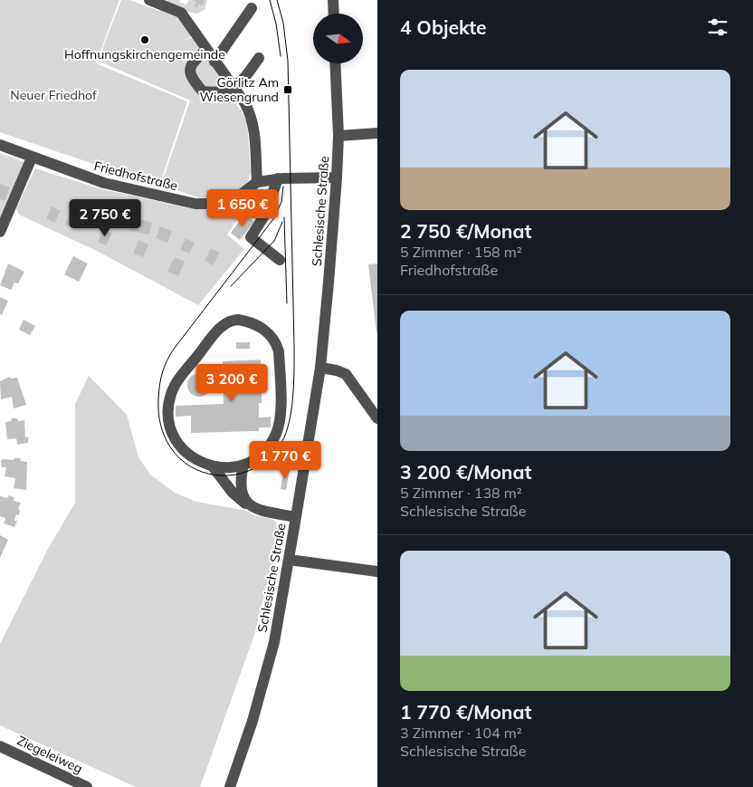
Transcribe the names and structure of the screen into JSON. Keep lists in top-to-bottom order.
{
  "streets": {
    "street": ["Friedhofstraße", "Schlesische Straße", "Ziegeleiweg"]
  },
  "crossings": [
    ["Friedhofstraße", "Schlesische Straße"]
  ],
  "parks": ["Neuer Friedhof"],
  "places": {
    "other": ["Hoffnungskirchengemeinde"],
    "transit": ["Görlitz Am Wiesengrund"]
  },
  "north": "right",
  "page": {
    "heading": "4 Objekte",
    "list": [
      {
        "name": "2 750 €/Monat",
        "note": "5 Zimmer · 158 m² · Friedhofstraße"
      },
      {
        "name": "3 200 €/Monat",
        "note": "5 Zimmer · 138 m² · Schlesische Straße"
      },
      {
        "name": "1 770 €/Monat",
        "note": "3 Zimmer · 104 m² · Schlesische Straße"
      }
    ],
    "price": [
      "1 650 €",
      "2 750 €",
      "3 200 €",
      "1 770 €"
    ]
  }
}
